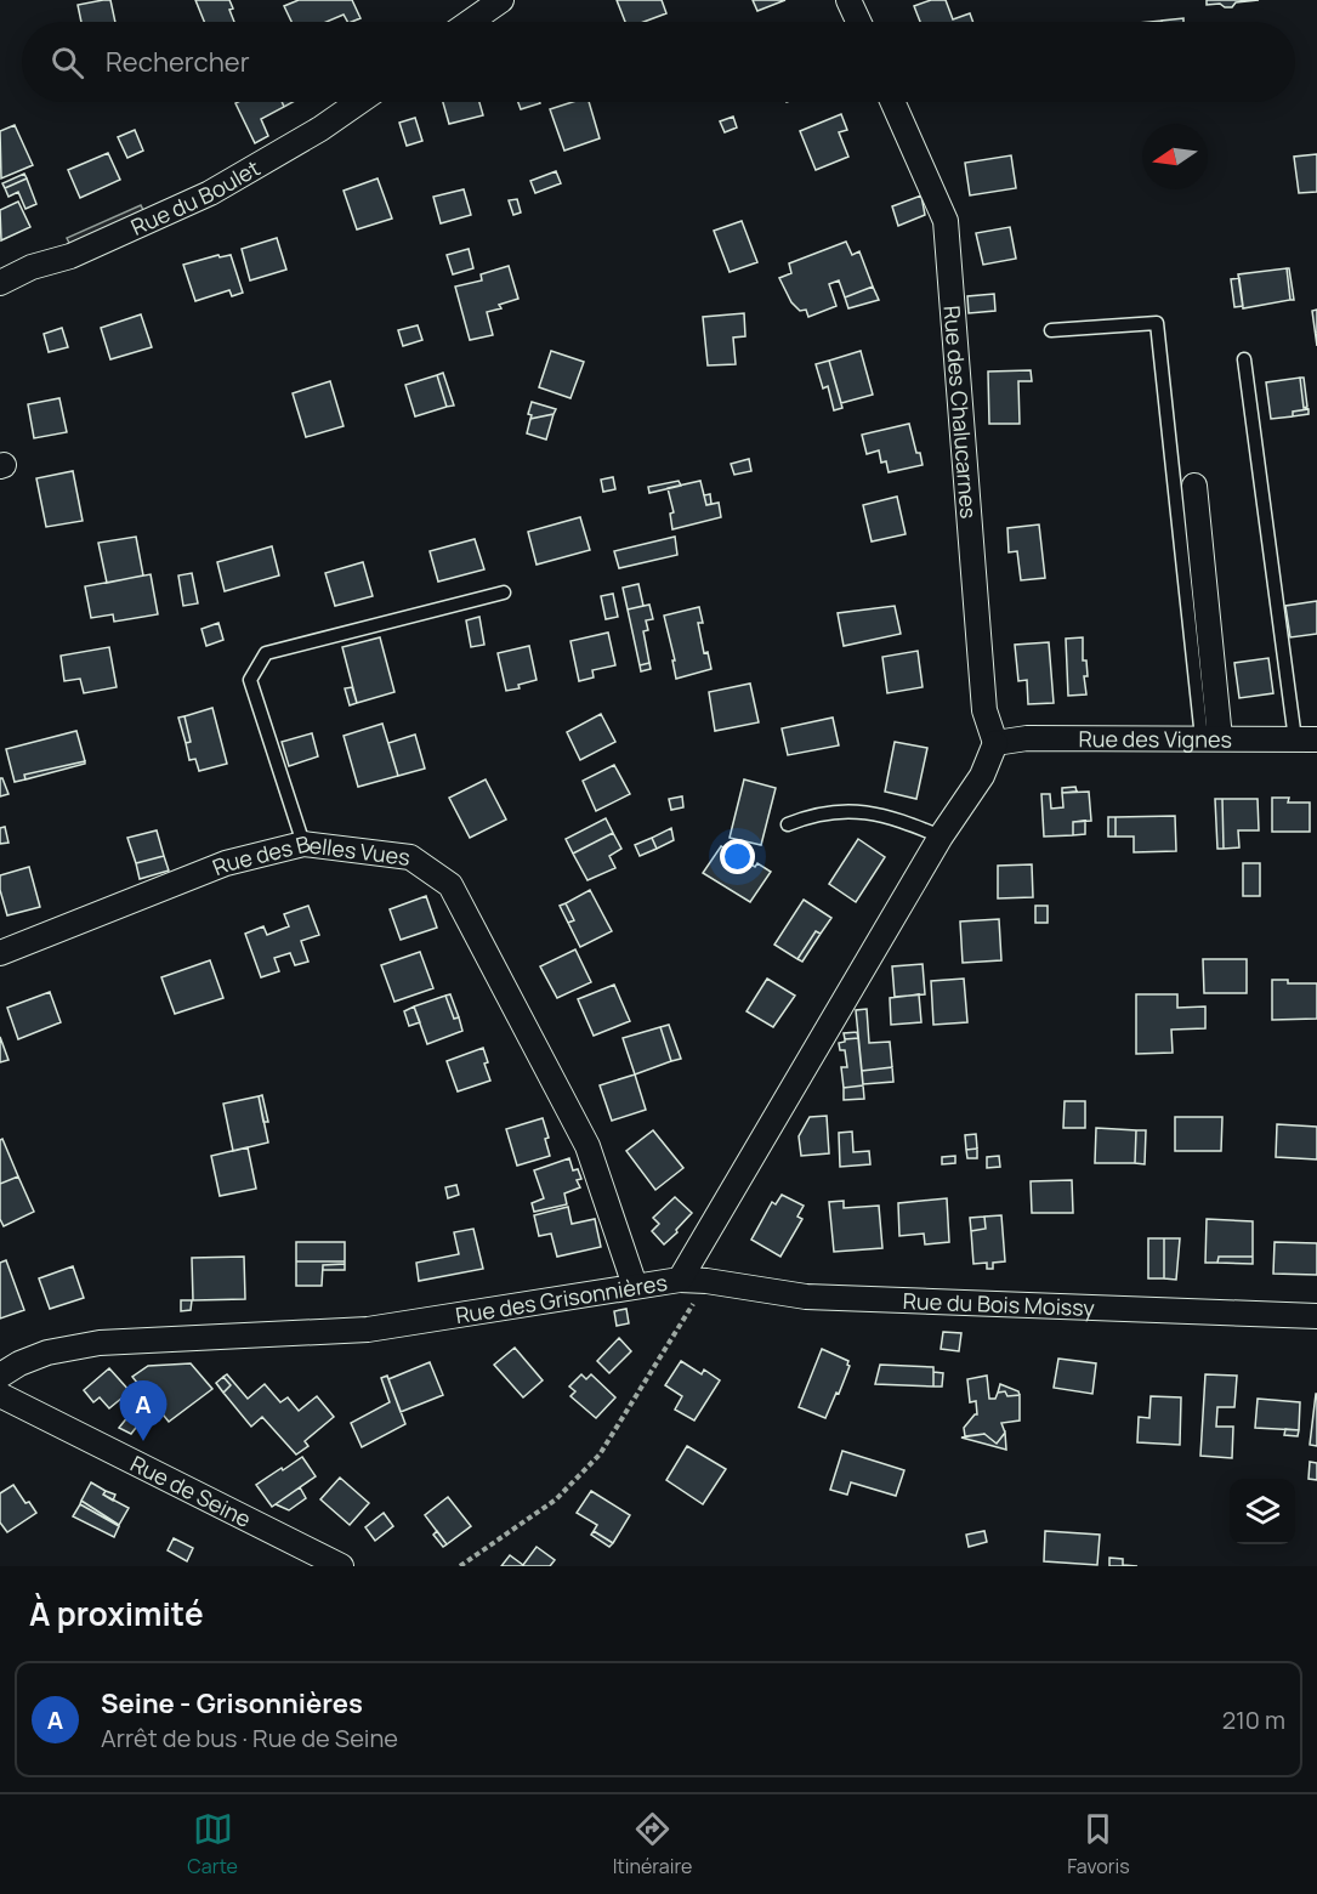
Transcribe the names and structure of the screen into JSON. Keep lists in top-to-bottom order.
{
  "streets": {
    "street": [
      "Rue du Boulet",
      "Rue des Chalucarnes",
      "Rue des Vignes",
      "Rue des Belles Vues",
      "Rue des Grisonnières",
      "Rue du Bois Moissy",
      "Rue de Seine"
    ]
  },
  "crossings": [
    ["Rue des Chalucarnes", "Rue des Vignes"],
    ["Rue des Chalucarnes", "Rue des Grisonnières"],
    ["Rue des Vignes", "Rue des Grisonnières"],
    ["Rue des Belles Vues", "Rue des Grisonnières"],
    ["Rue des Grisonnières", "Rue du Bois Moissy"]
  ],
  "north": "left",
  "page": {
    "search": "Rechercher",
    "pins": "A",
    "heading": "À proximité",
    "list": [
      {
        "mark": "A",
        "name": "Seine - Grisonnières",
        "note": "Arrêt de bus · Rue de Seine",
        "value": "210 m"
      }
    ],
    "nav": ["Carte", "Itinéraire", "Favoris"]
  }
}
